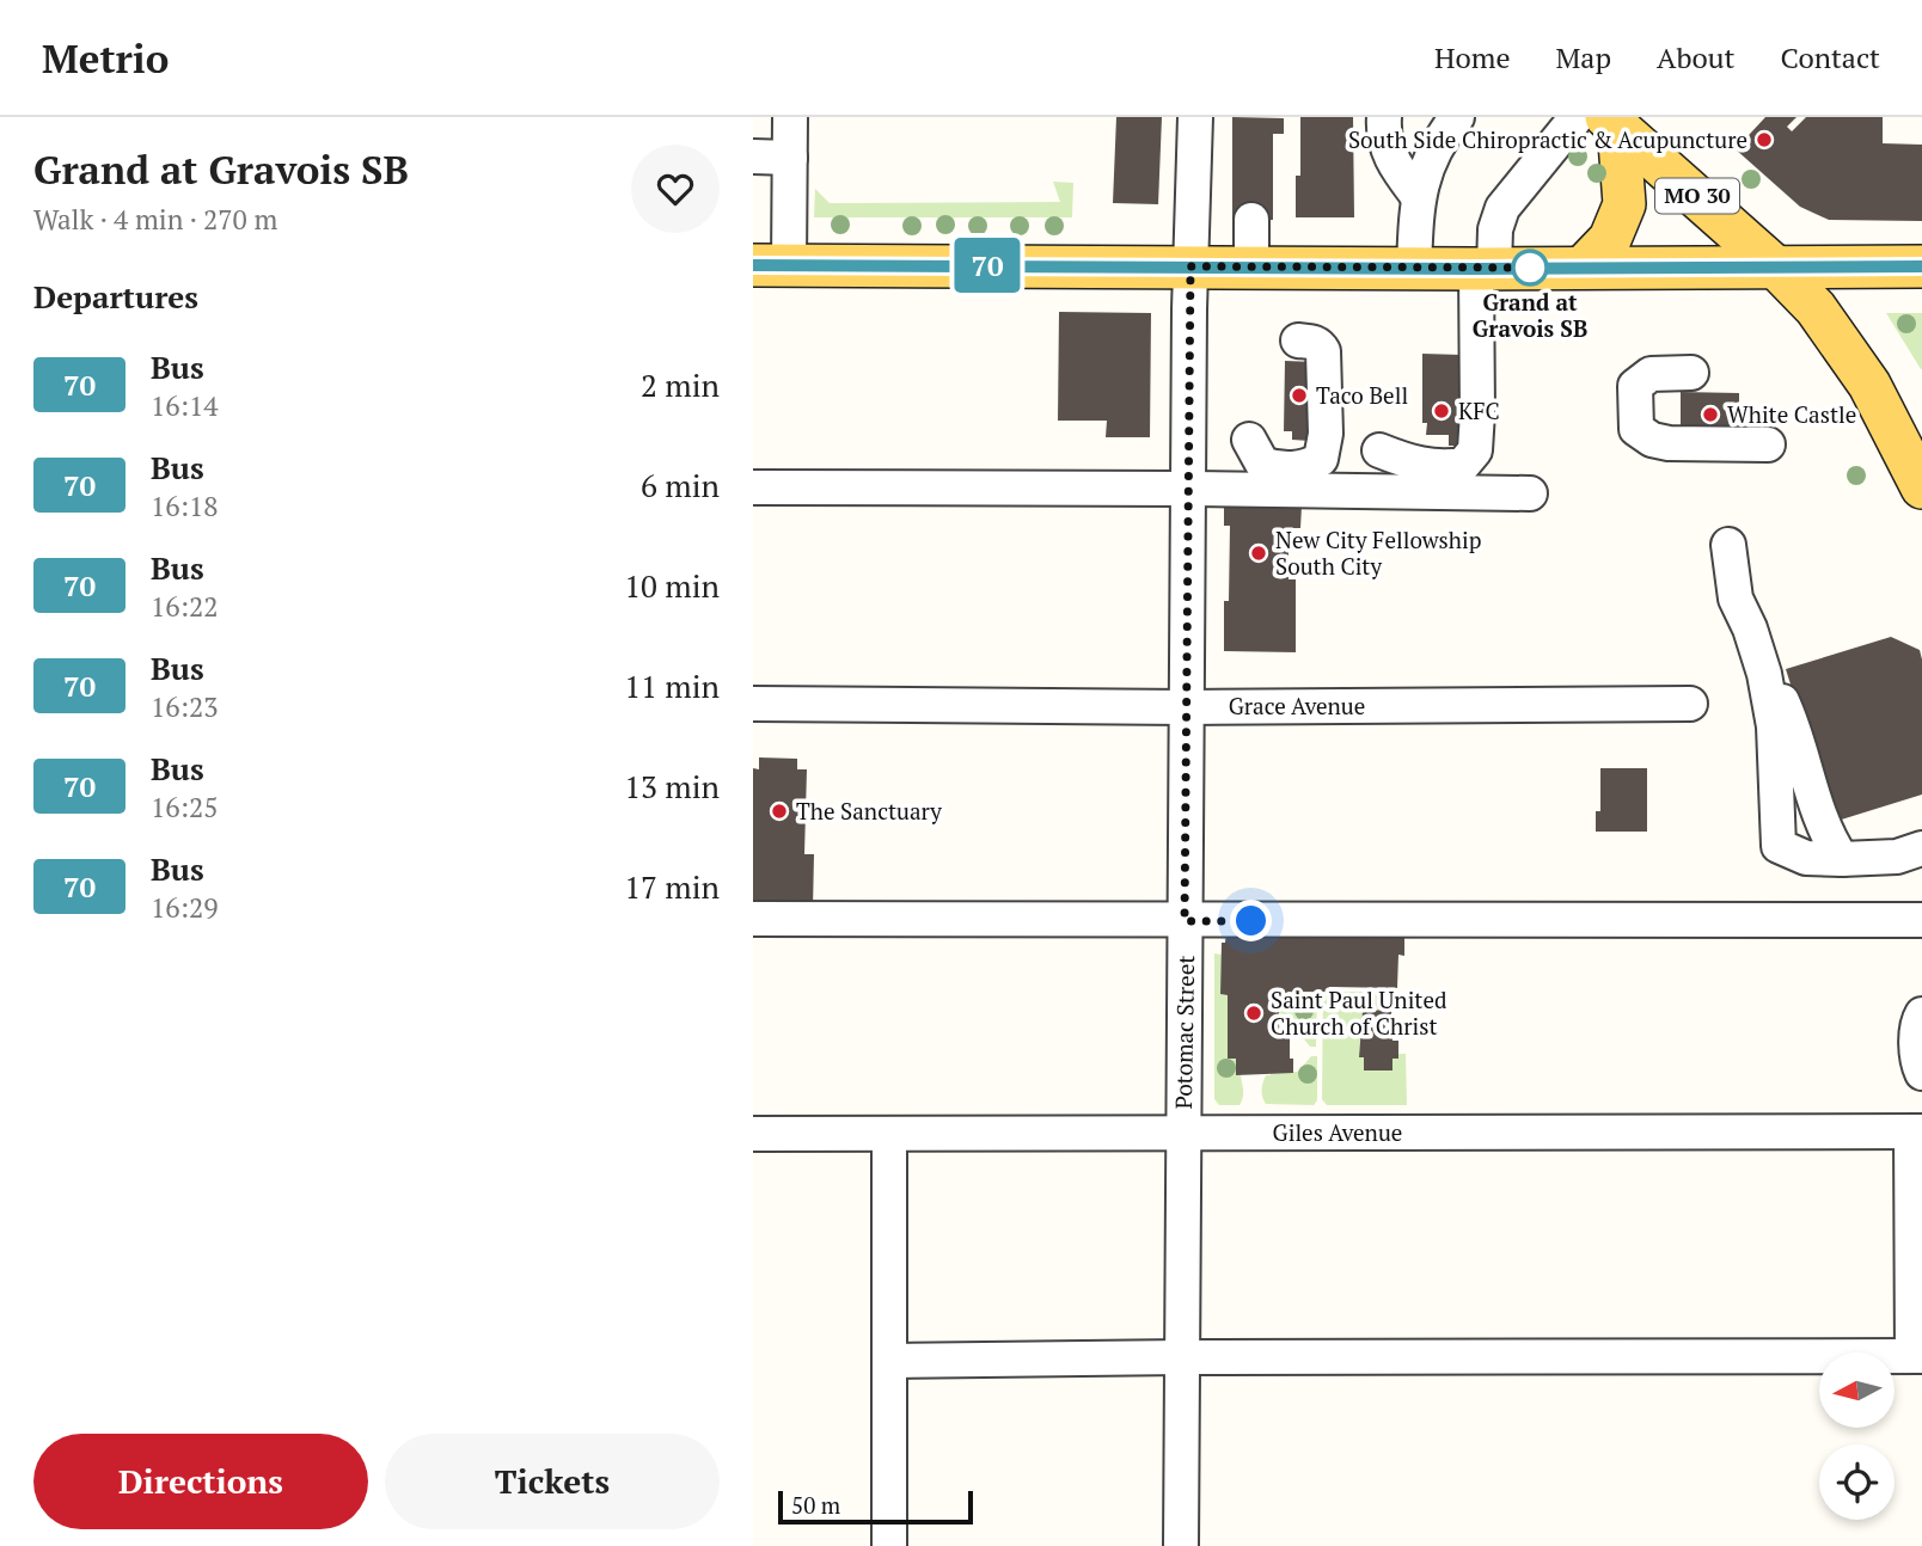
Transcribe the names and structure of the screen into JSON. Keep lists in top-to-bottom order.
{
  "streets": {
    "main road": ["MO 30"],
    "street": ["Grace Avenue", "Potomac Street", "Giles Avenue"]
  },
  "crossings": [
    ["Grace Avenue", "Potomac Street"],
    ["Potomac Street", "Giles Avenue"]
  ],
  "places": [
    "South Side Chiropractic & Acupuncture",
    "Grand at Gravois SB",
    "Taco Bell",
    "KFC",
    "White Castle",
    "New City Fellowship South City",
    "The Sanctuary",
    "Saint Paul United Church of Christ"
  ],
  "lines": ["bus line 70"],
  "scale_bar": "50 m",
  "north": "left",
  "page": {
    "header": "Metrio",
    "nav": [
      "Home",
      "Map",
      "About",
      "Contact"
    ],
    "heading": [
      ["Grand at Gravois SB", "Walk · 4 min · 270 m"],
      "Departures"
    ],
    "on_map": "70",
    "list": [
      {
        "mark": "70",
        "name": "Bus",
        "note": "16:14",
        "value": "2 min"
      },
      {
        "mark": "70",
        "name": "Bus",
        "note": "16:18",
        "value": "6 min"
      },
      {
        "mark": "70",
        "name": "Bus",
        "note": "16:22",
        "value": "10 min"
      },
      {
        "mark": "70",
        "name": "Bus",
        "note": "16:23",
        "value": "11 min"
      },
      {
        "mark": "70",
        "name": "Bus",
        "note": "16:25",
        "value": "13 min"
      },
      {
        "mark": "70",
        "name": "Bus",
        "note": "16:29",
        "value": "17 min"
      }
    ],
    "buttons": ["Directions", "Tickets"],
    "scale": "50 m"
  }
}
